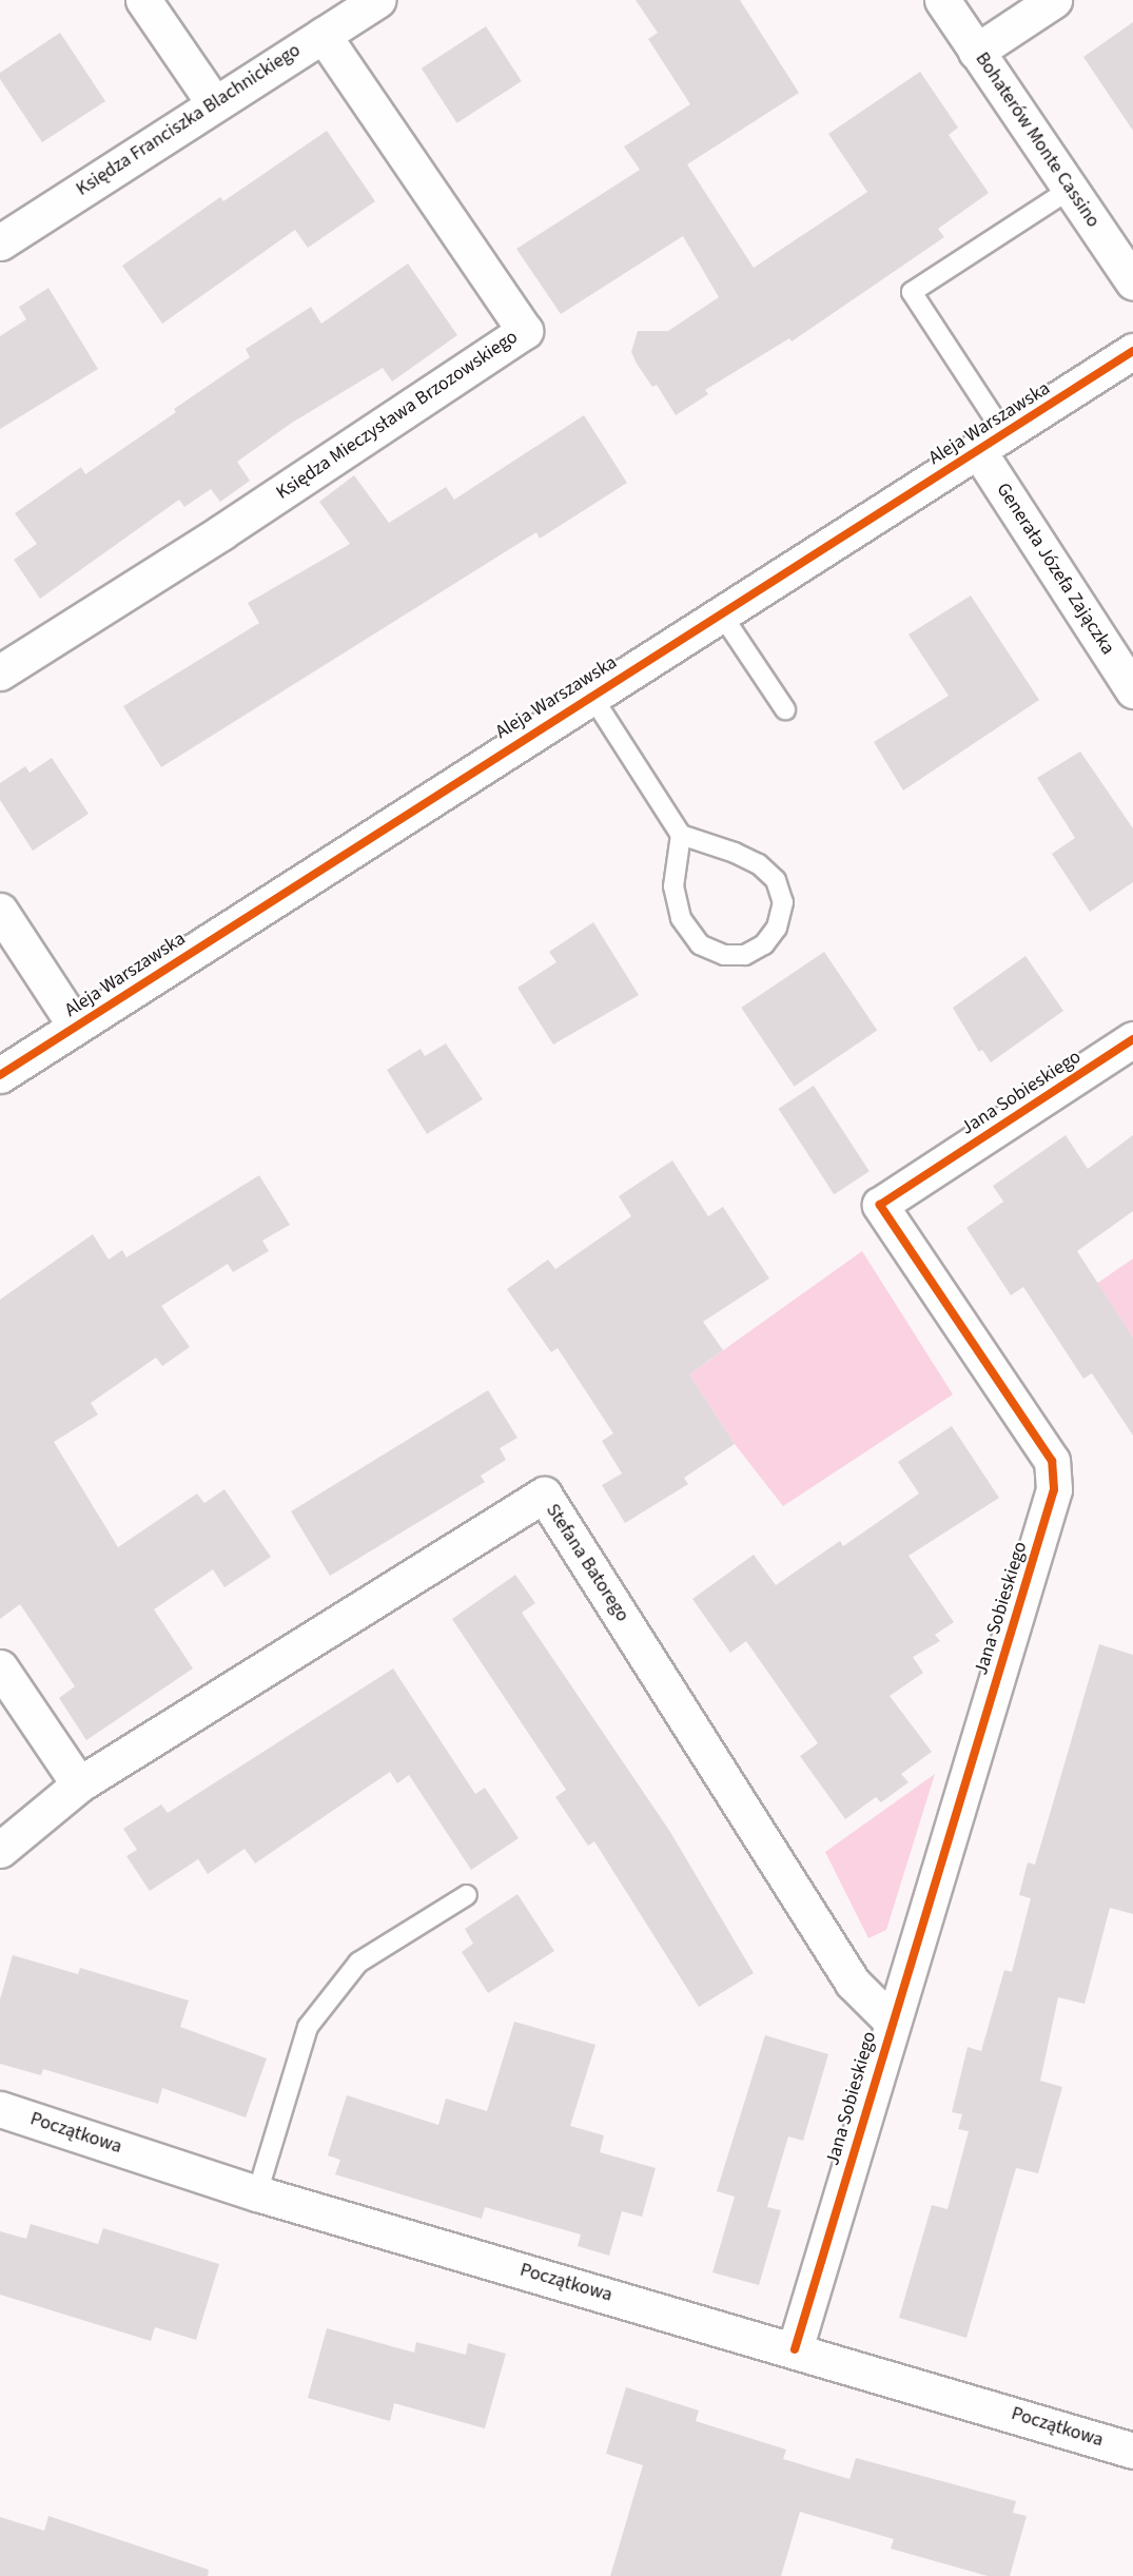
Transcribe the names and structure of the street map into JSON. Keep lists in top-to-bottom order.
{
  "streets": {
    "street": [
      "Księdza Franciszka Blachnickiego",
      "Bohaterów Monte Cassino",
      "Księdza Mieczysława Brzozowskiego",
      "Aleja Warszawska",
      "Generała Józefa Zajączka",
      "Jana Sobieskiego",
      "Stefana Batorego",
      "Początkowa"
    ]
  },
  "crossings": [
    ["Księdza Franciszka Blachnickiego", "Księdza Mieczysława Brzozowskiego"],
    ["Aleja Warszawska", "Generała Józefa Zajączka"],
    ["Jana Sobieskiego", "Stefana Batorego"],
    ["Jana Sobieskiego", "Początkowa"]
  ]
}
